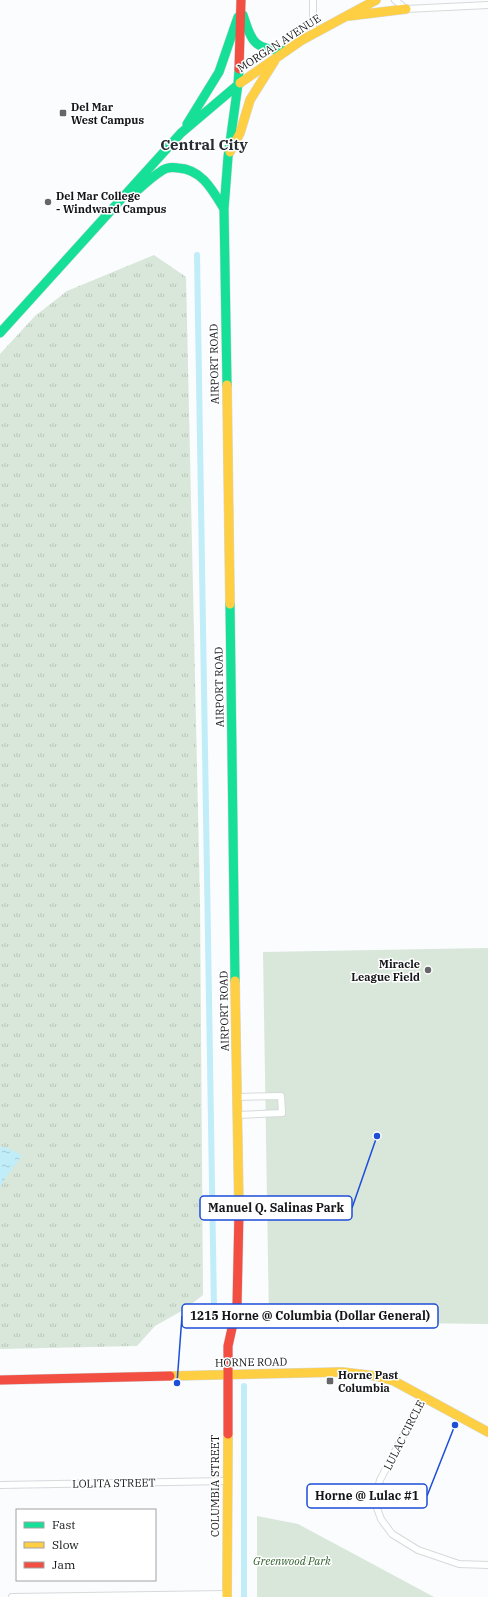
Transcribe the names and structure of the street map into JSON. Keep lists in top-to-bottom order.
{
  "streets": {
    "street": [
      "MORGAN AVENUE",
      "AIRPORT ROAD",
      "HORNE ROAD",
      "LULAC CIRCLE",
      "LOLITA STREET",
      "COLUMBIA STREET"
    ]
  },
  "crossings": [
    ["MORGAN AVENUE", "AIRPORT ROAD"],
    ["AIRPORT ROAD", "HORNE ROAD"],
    ["AIRPORT ROAD", "COLUMBIA STREET"],
    ["HORNE ROAD", "LULAC CIRCLE"],
    ["HORNE ROAD", "COLUMBIA STREET"],
    ["LOLITA STREET", "COLUMBIA STREET"]
  ],
  "districts": ["Central City"],
  "parks": ["Greenwood Park"],
  "places": {
    "transit": ["Del Mar West Campus", "Horne Past Columbia"],
    "other": [
      "Del Mar College - Windward Campus",
      "Miracle League Field",
      "Manuel Q. Salinas Park",
      "1215 Horne @ Columbia (Dollar General)",
      "Horne @ Lulac #1"
    ]
  },
  "legend": ["Fast", "Slow", "Jam"]
}
